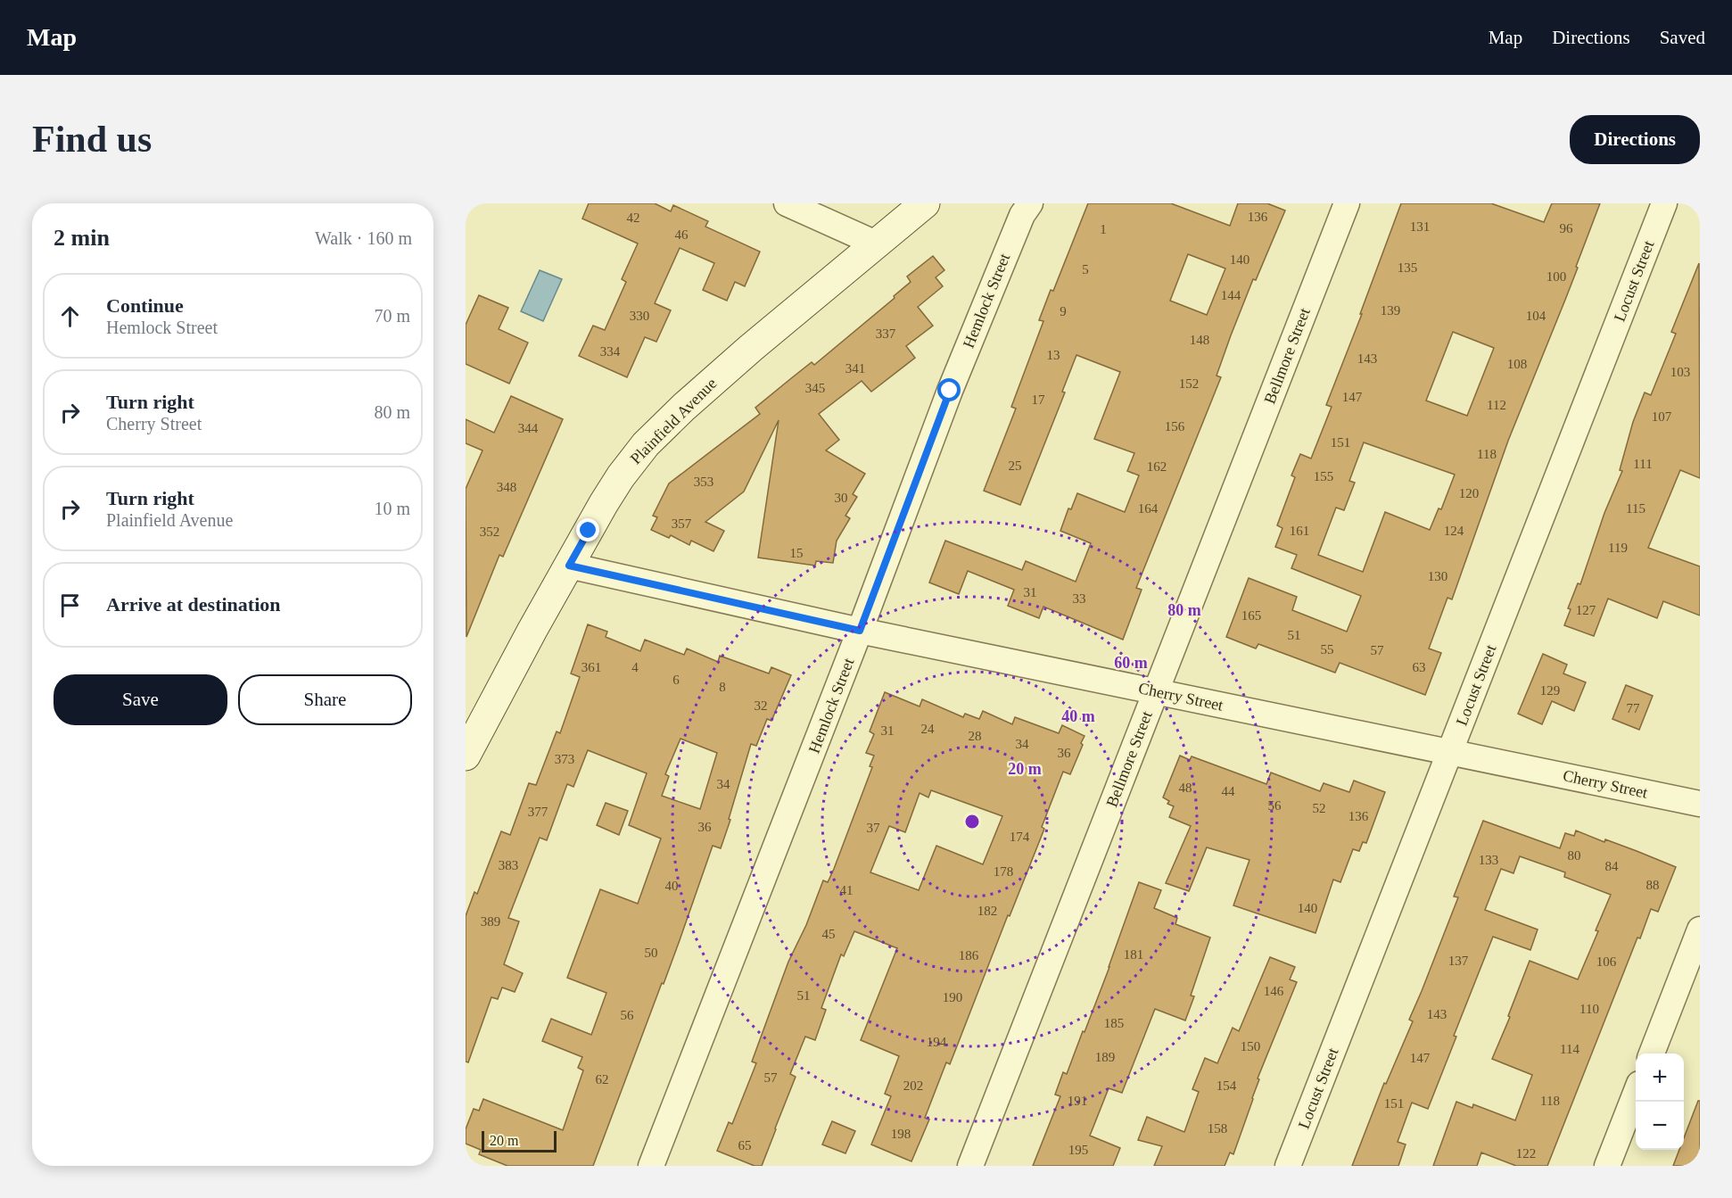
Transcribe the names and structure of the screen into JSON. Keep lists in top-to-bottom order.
{
  "streets": {
    "main road": ["Plainfield Avenue"],
    "street": [
      "Locust Street",
      "Hemlock Street",
      "Bellmore Street",
      "Cherry Street"
    ]
  },
  "crossings": [
    ["Locust Street", "Cherry Street"],
    ["Hemlock Street", "Cherry Street"],
    ["Bellmore Street", "Cherry Street"],
    ["Plainfield Avenue", "Cherry Street"]
  ],
  "house_numbers": [
    "136",
    "42",
    "131",
    "96",
    "1",
    "46",
    "140",
    "135",
    "5",
    "100",
    "144",
    "139",
    "9",
    "330",
    "104",
    "337",
    "148",
    "334",
    "13",
    "143",
    "108",
    "341",
    "103",
    "152",
    "345",
    "147",
    "17",
    "112",
    "107",
    "156",
    "344",
    "151",
    "118",
    "111",
    "25",
    "162",
    "155",
    "353",
    "348",
    "120",
    "30",
    "164",
    "115",
    "357",
    "161",
    "124",
    "352",
    "119",
    "15",
    "130",
    "31",
    "33",
    "127",
    "165",
    "51",
    "55",
    "57",
    "361",
    "4",
    "63",
    "6",
    "8",
    "129",
    "32",
    "77",
    "24",
    "31",
    "28",
    "34",
    "36",
    "373",
    "34",
    "48",
    "44",
    "56",
    "52",
    "377",
    "136",
    "36",
    "37",
    "174",
    "80",
    "133",
    "383",
    "84",
    "178",
    "88",
    "40",
    "41",
    "140",
    "182",
    "389",
    "45",
    "50",
    "181",
    "186",
    "137",
    "106",
    "146",
    "51",
    "190",
    "110",
    "143",
    "56",
    "185",
    "194",
    "150",
    "114",
    "189",
    "147",
    "57",
    "62",
    "202",
    "154",
    "191",
    "118",
    "151",
    "158",
    "198",
    "65",
    "195",
    "122"
  ],
  "scale_bar": "20 m",
  "page": {
    "header": "Map",
    "nav": ["Map", "Directions", "Saved"],
    "buttons": [
      "Directions",
      ["Save", "Share"]
    ],
    "title": "Find us",
    "heading": ["2 min", "Walk · 160 m"],
    "list": [
      ["Continue", "Hemlock Street", "70 m"],
      ["Turn right", "Cherry Street", "80 m"],
      ["Turn right", "Plainfield Avenue", "10 m"],
      "Arrive at destination"
    ],
    "map_buttons": ["+", "−"],
    "scale": "20 m"
  },
  "rings": [
    "80 m",
    "60 m",
    "40 m",
    "20 m"
  ]
}
